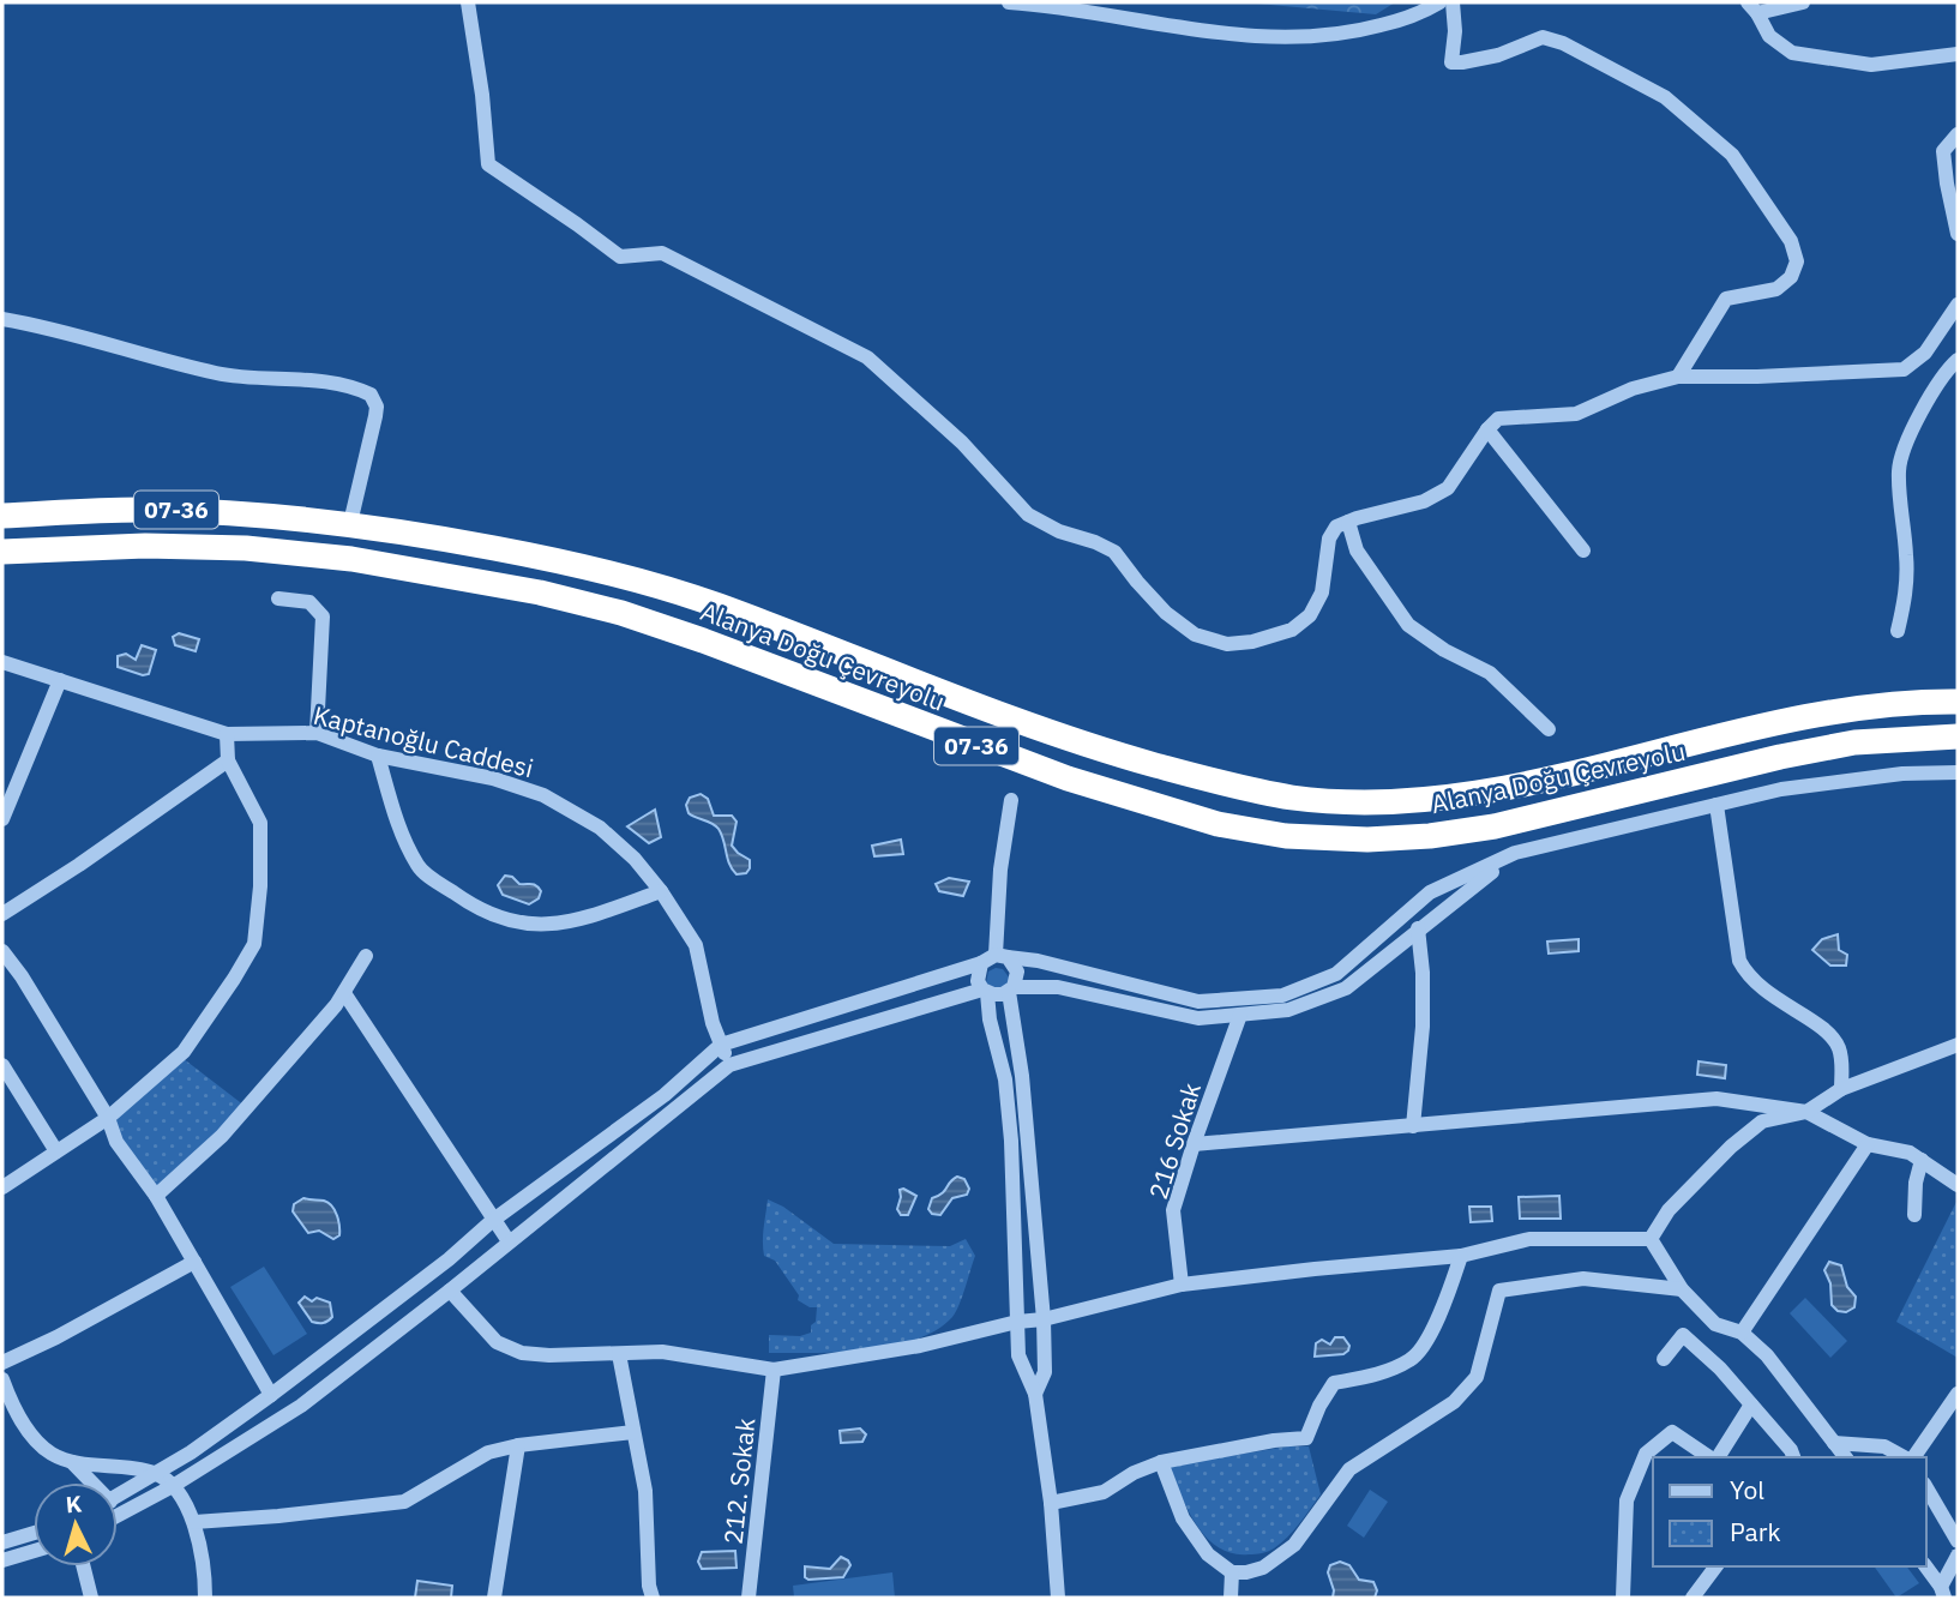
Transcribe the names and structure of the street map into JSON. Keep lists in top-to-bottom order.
{
  "streets": {
    "highway": ["07-36", "Alanya Doğu Çevreyolu"],
    "street": ["Kaptanoğlu Caddesi", "216 Sokak", "212. Sokak"]
  },
  "legend": ["Yol", "Park"],
  "north": "top"
}
